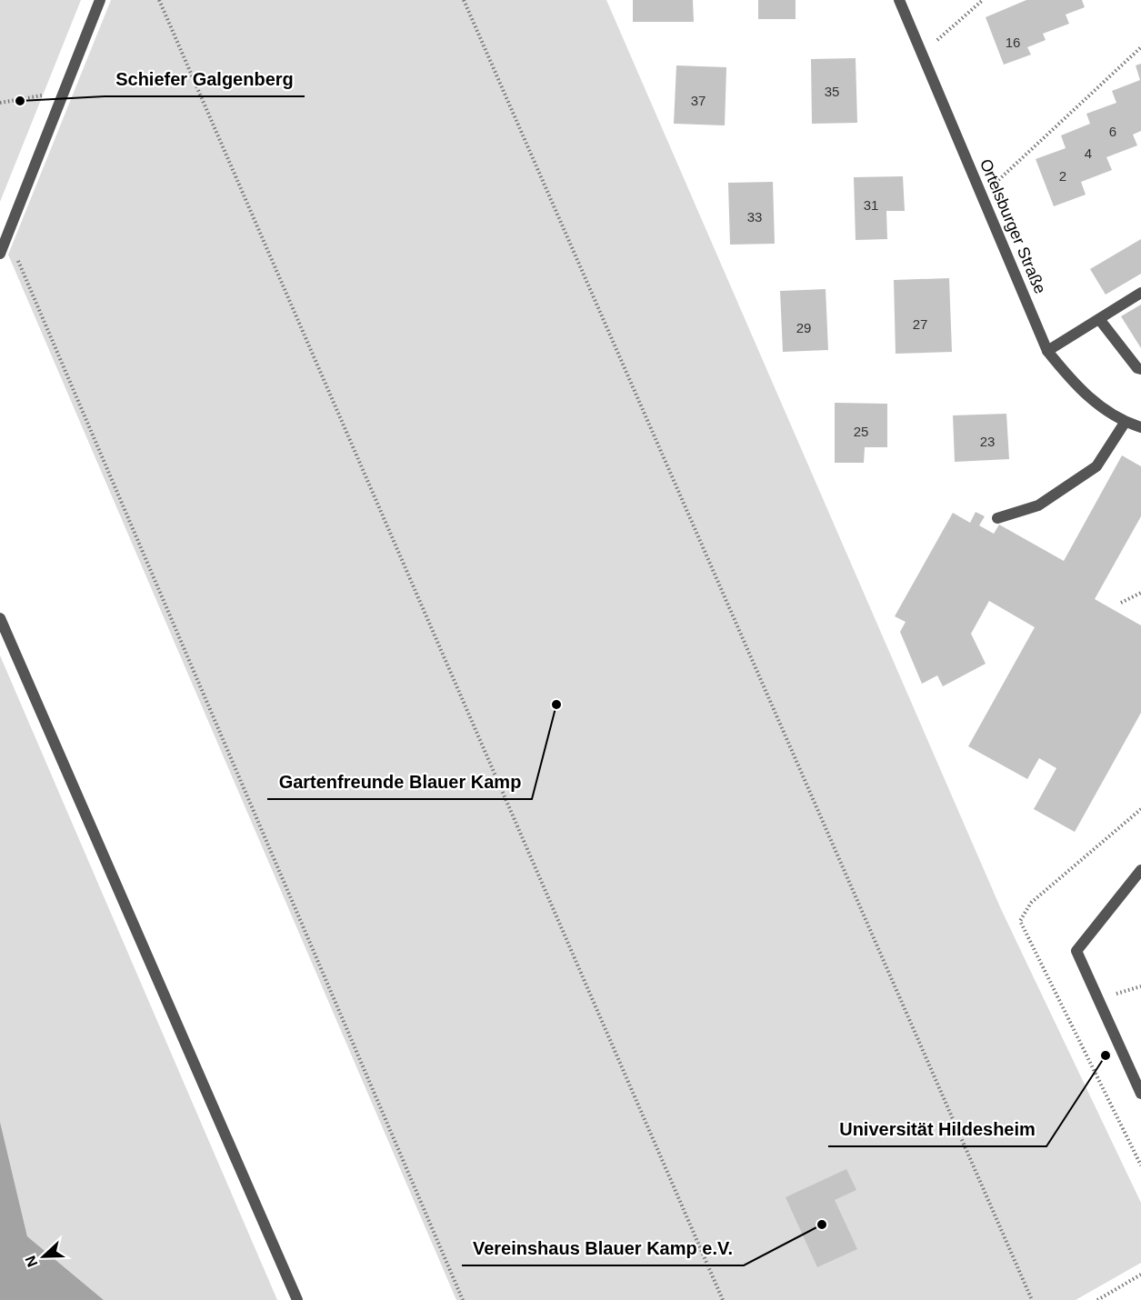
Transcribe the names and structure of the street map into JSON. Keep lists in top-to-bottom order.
{
  "streets": {
    "street": ["Ortelsburger Straße"]
  },
  "places": [
    "Schiefer Galgenberg",
    "Gartenfreunde Blauer Kamp",
    "Universität Hildesheim",
    "Vereinshaus Blauer Kamp e.V."
  ],
  "house_numbers": [
    "16",
    "35",
    "37",
    "6",
    "4",
    "2",
    "31",
    "33",
    "27",
    "29",
    "25",
    "23"
  ],
  "north": "left"
}
